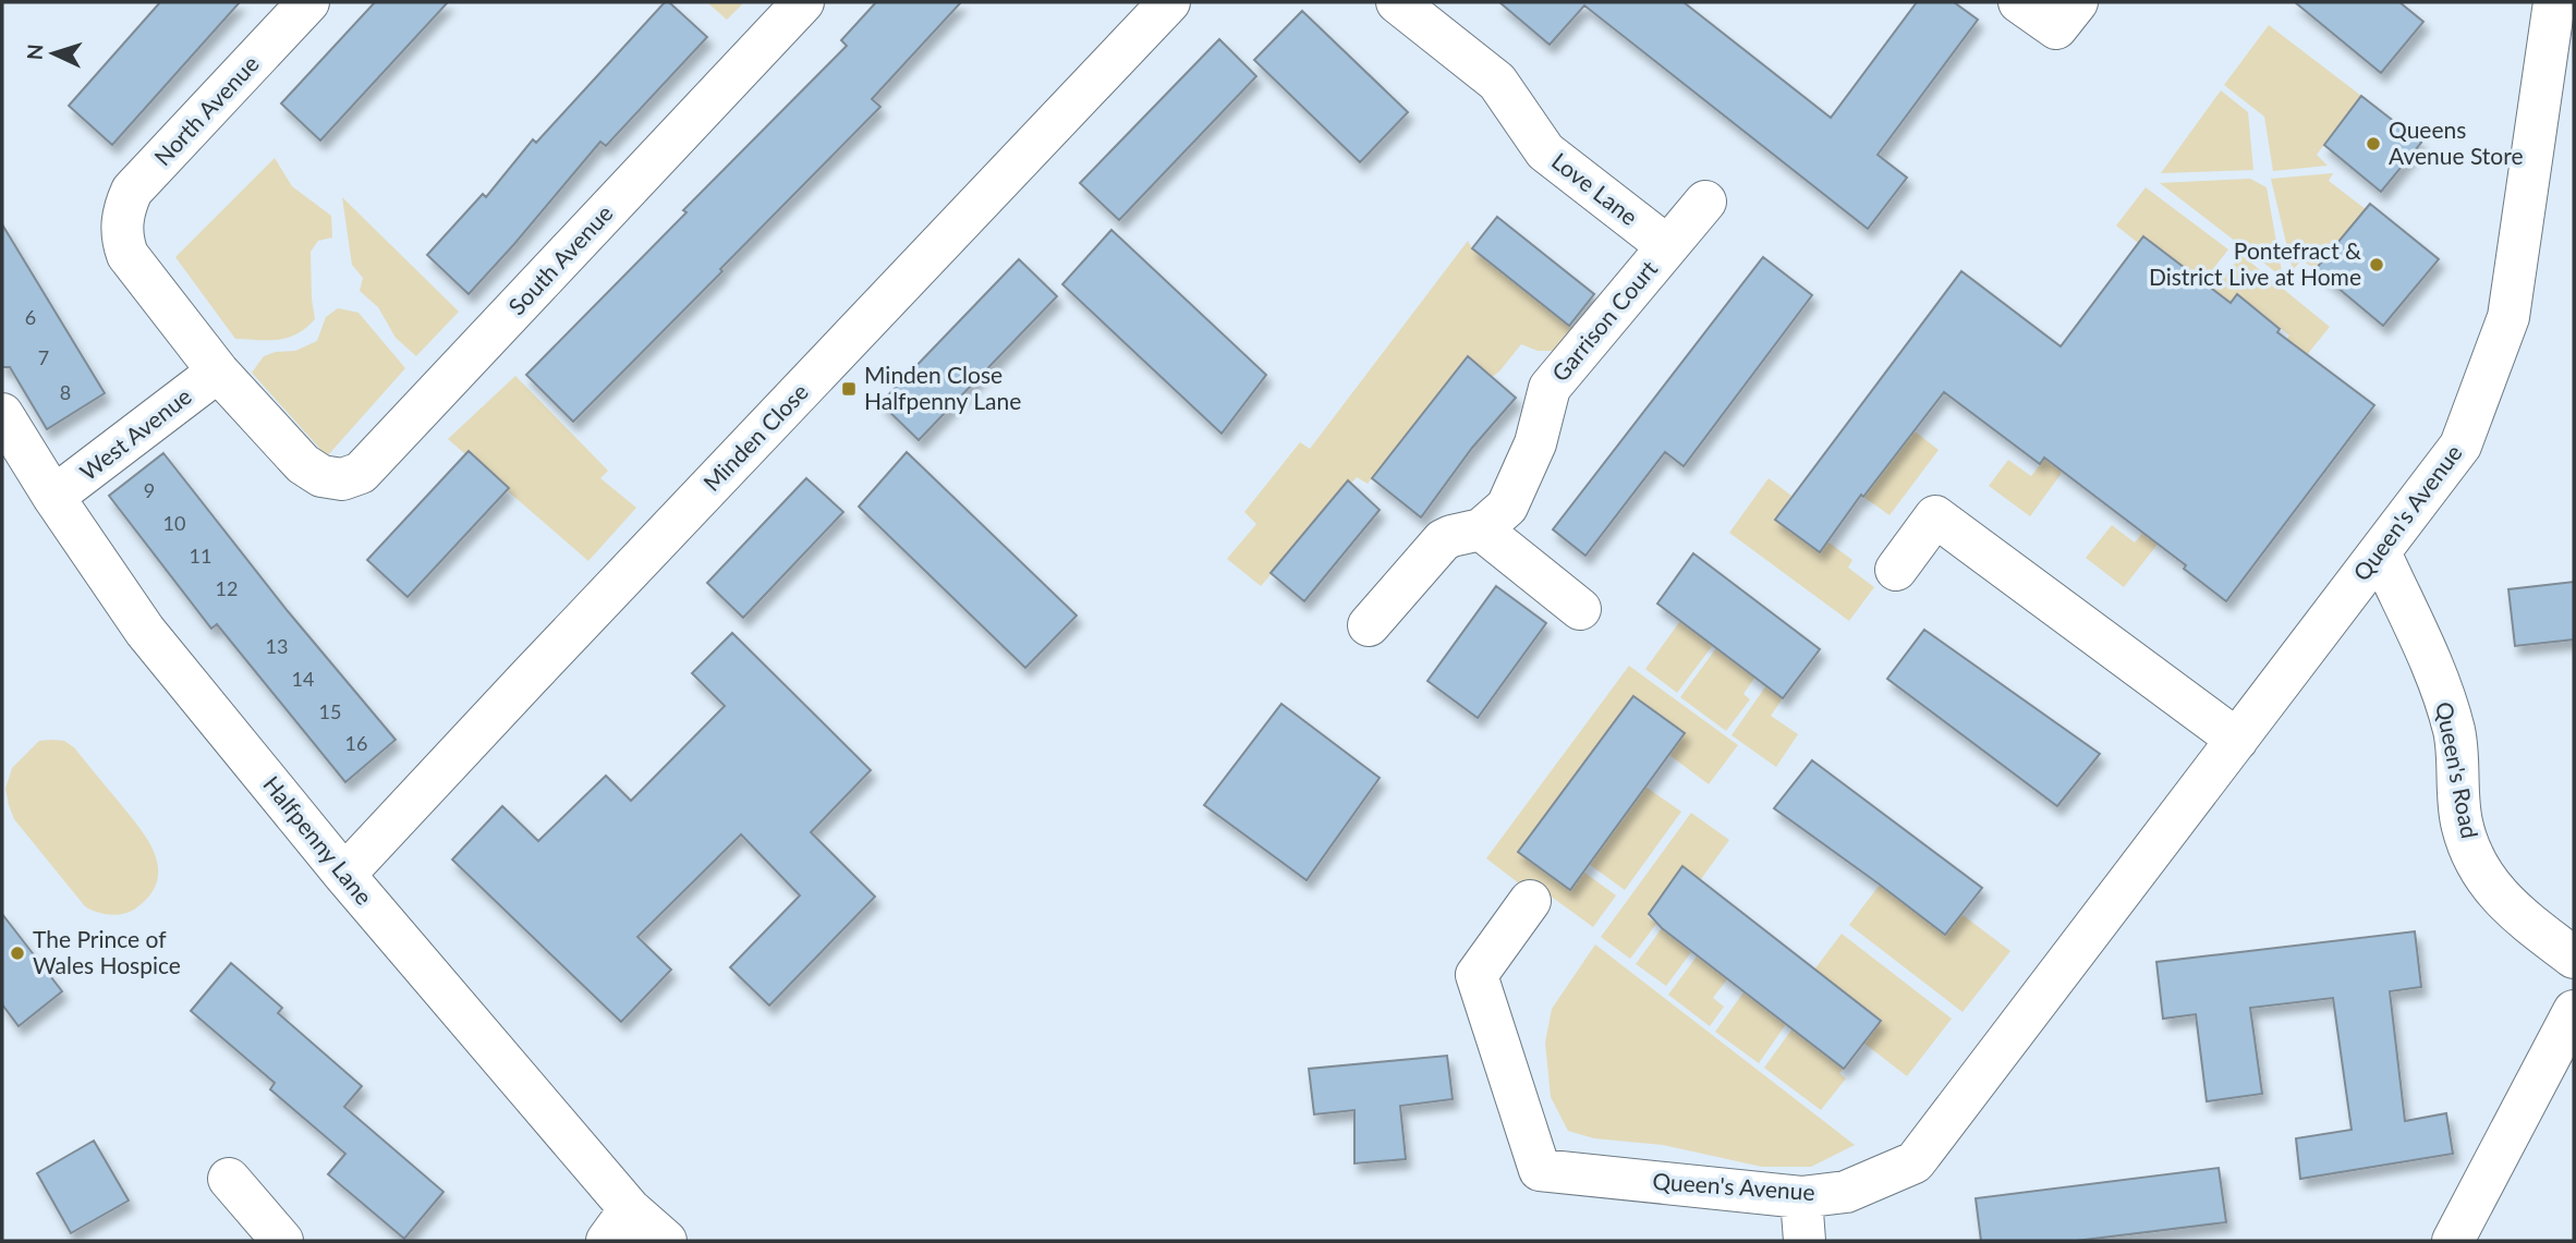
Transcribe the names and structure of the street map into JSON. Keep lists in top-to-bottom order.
{
  "streets": {
    "street": [
      "North Avenue",
      "Love Lane",
      "South Avenue",
      "Garrison Court",
      "West Avenue",
      "Minden Close",
      "Queen's Avenue",
      "Queen's Road",
      "Halfpenny Lane"
    ]
  },
  "crossings": [
    ["North Avenue", "South Avenue"],
    ["North Avenue", "West Avenue"],
    ["Love Lane", "Garrison Court"],
    ["South Avenue", "West Avenue"],
    ["West Avenue", "Halfpenny Lane"],
    ["Minden Close", "Halfpenny Lane"],
    ["Queen's Avenue", "Queen's Road"]
  ],
  "places": {
    "other": ["Queens Avenue Store", "Pontefract & District Live at Home", "The Prince of Wales Hospice"],
    "transit": ["Minden Close Halfpenny Lane"]
  },
  "house_numbers": [
    "6",
    "7",
    "8",
    "9",
    "10",
    "11",
    "12",
    "13",
    "14",
    "15",
    "16"
  ],
  "north": "left"
}
